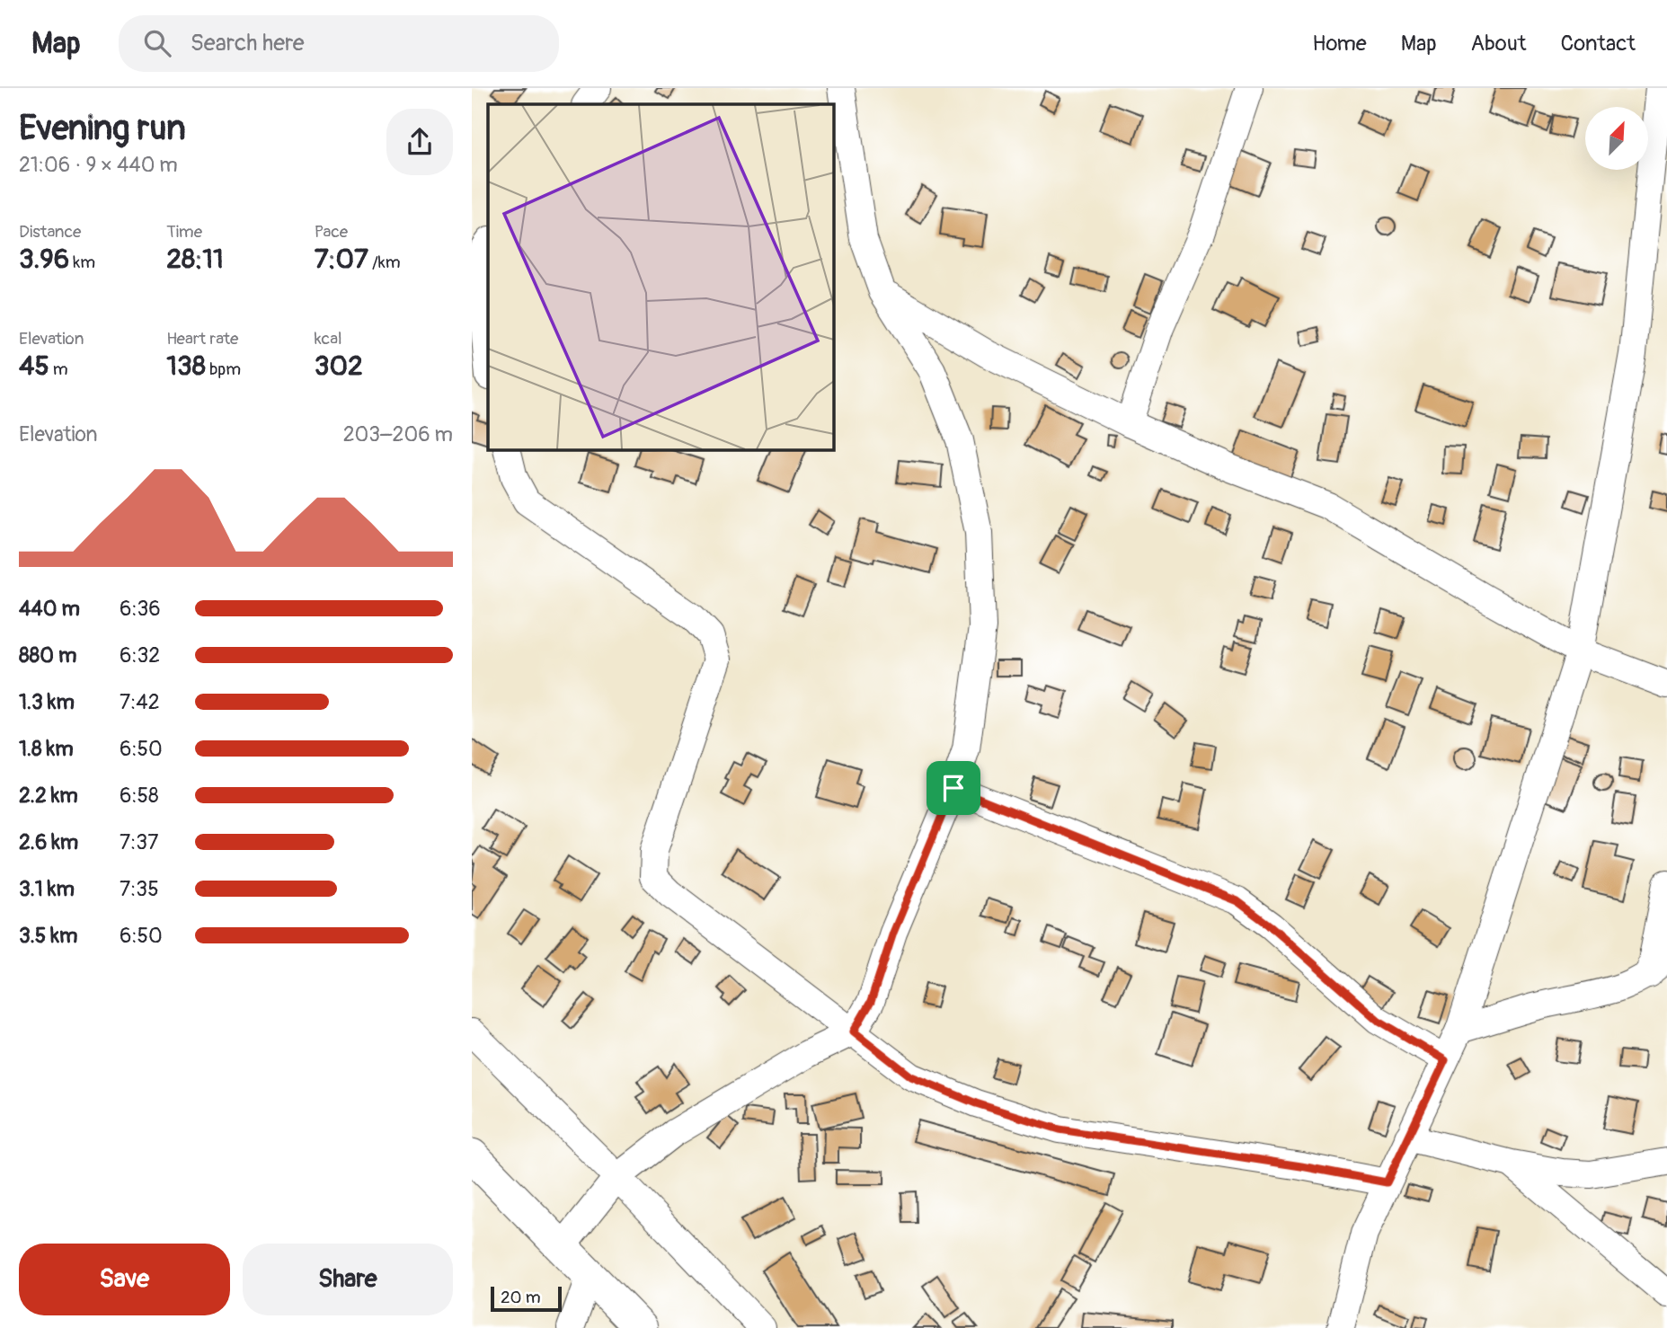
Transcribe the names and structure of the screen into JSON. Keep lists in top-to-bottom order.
{
  "scale_bar": "20 m",
  "north": "top right",
  "page": {
    "header": "Map",
    "search": "Search here",
    "nav": [
      "Home",
      "Map",
      "About",
      "Contact"
    ],
    "heading": ["Evening run", "21:06 · 9 × 440 m"],
    "stats": [
      ["Distance", "3.96 km"],
      ["Time", "28:11"],
      ["Pace", "7:07 /km"],
      ["Elevation", "45 m"],
      ["Heart rate", "138 bpm"],
      ["kcal", "302"]
    ],
    "chart": ["Elevation", "203–206 m"],
    "list": [
      {
        "name": "440 m",
        "note": "6:36"
      },
      {
        "name": "880 m",
        "note": "6:32"
      },
      {
        "name": "1.3 km",
        "note": "7:42"
      },
      {
        "name": "1.8 km",
        "note": "6:50"
      },
      {
        "name": "2.2 km",
        "note": "6:58"
      },
      {
        "name": "2.6 km",
        "note": "7:37"
      },
      {
        "name": "3.1 km",
        "note": "7:35"
      },
      {
        "name": "3.5 km",
        "note": "6:50"
      }
    ],
    "buttons": ["Save", "Share"],
    "scale": "20 m"
  }
}
